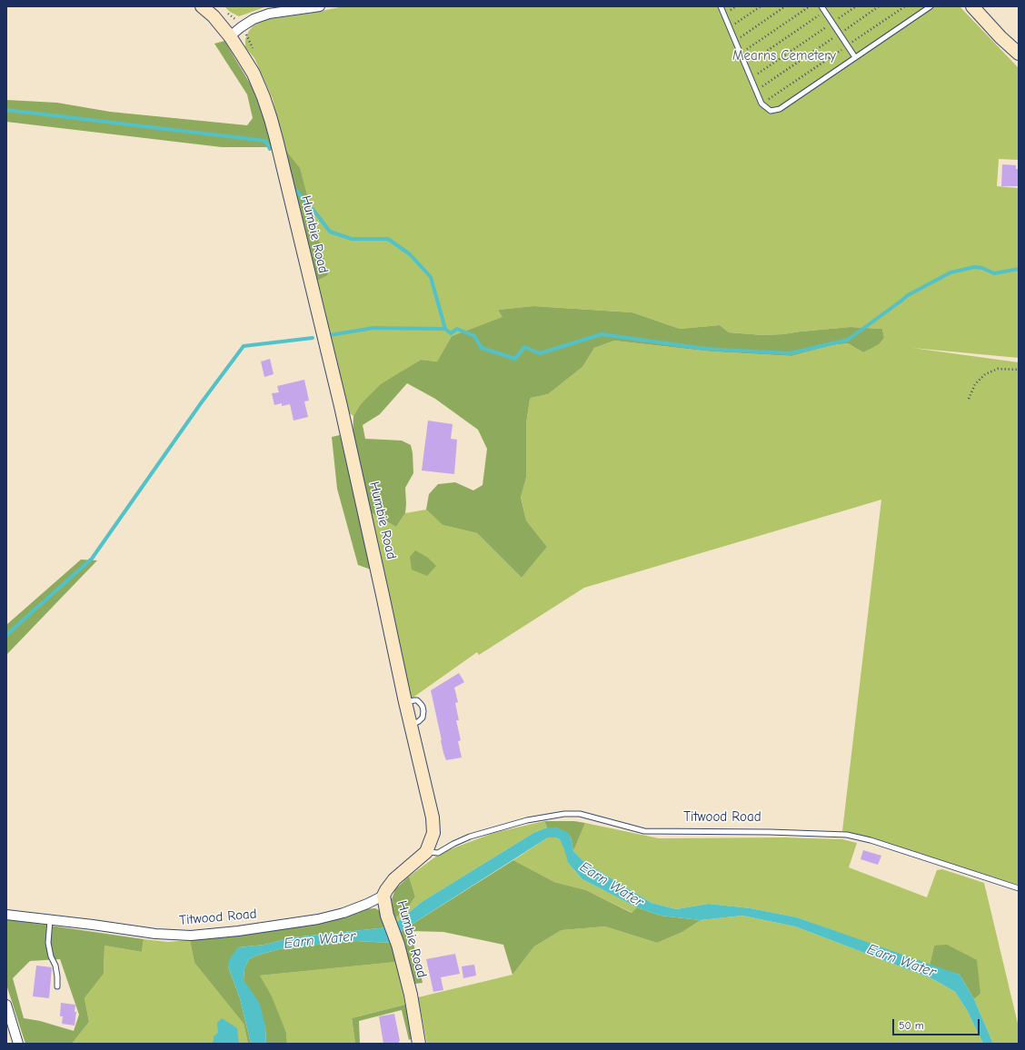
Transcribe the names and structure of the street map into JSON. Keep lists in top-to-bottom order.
{
  "streets": {
    "street": ["Humbie Road", "Titwood Road"]
  },
  "crossings": [
    ["Humbie Road", "Titwood Road"]
  ],
  "water": ["Earn Water"],
  "parks": ["Mearns Cemetery"],
  "scale_bar": "50 m"
}
